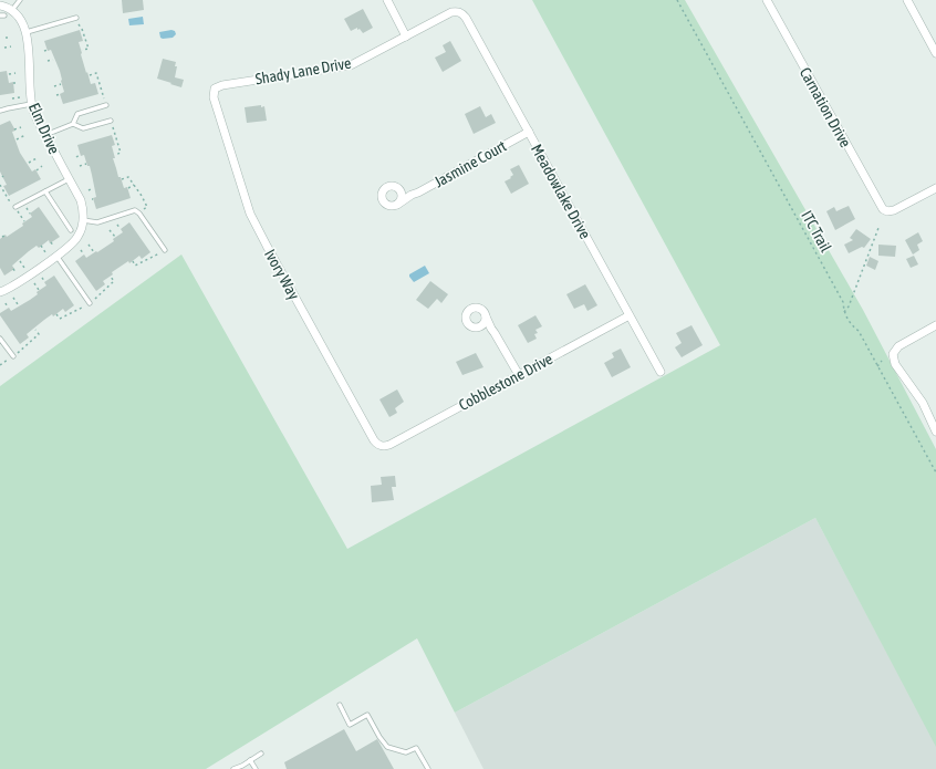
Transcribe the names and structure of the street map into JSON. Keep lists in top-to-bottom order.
{
  "streets": {
    "street": [
      "Shady Lane Drive",
      "Carnation Drive",
      "Elm Drive",
      "Jasmine Court",
      "Meadowlake Drive",
      "Ivory Way",
      "Cobblestone Drive"
    ],
    "path": ["ITC Trail"]
  },
  "crossings": [
    ["Shady Lane Drive", "Meadowlake Drive"],
    ["Shady Lane Drive", "Ivory Way"],
    ["Jasmine Court", "Meadowlake Drive"],
    ["Meadowlake Drive", "Cobblestone Drive"],
    ["Ivory Way", "Cobblestone Drive"]
  ]
}
